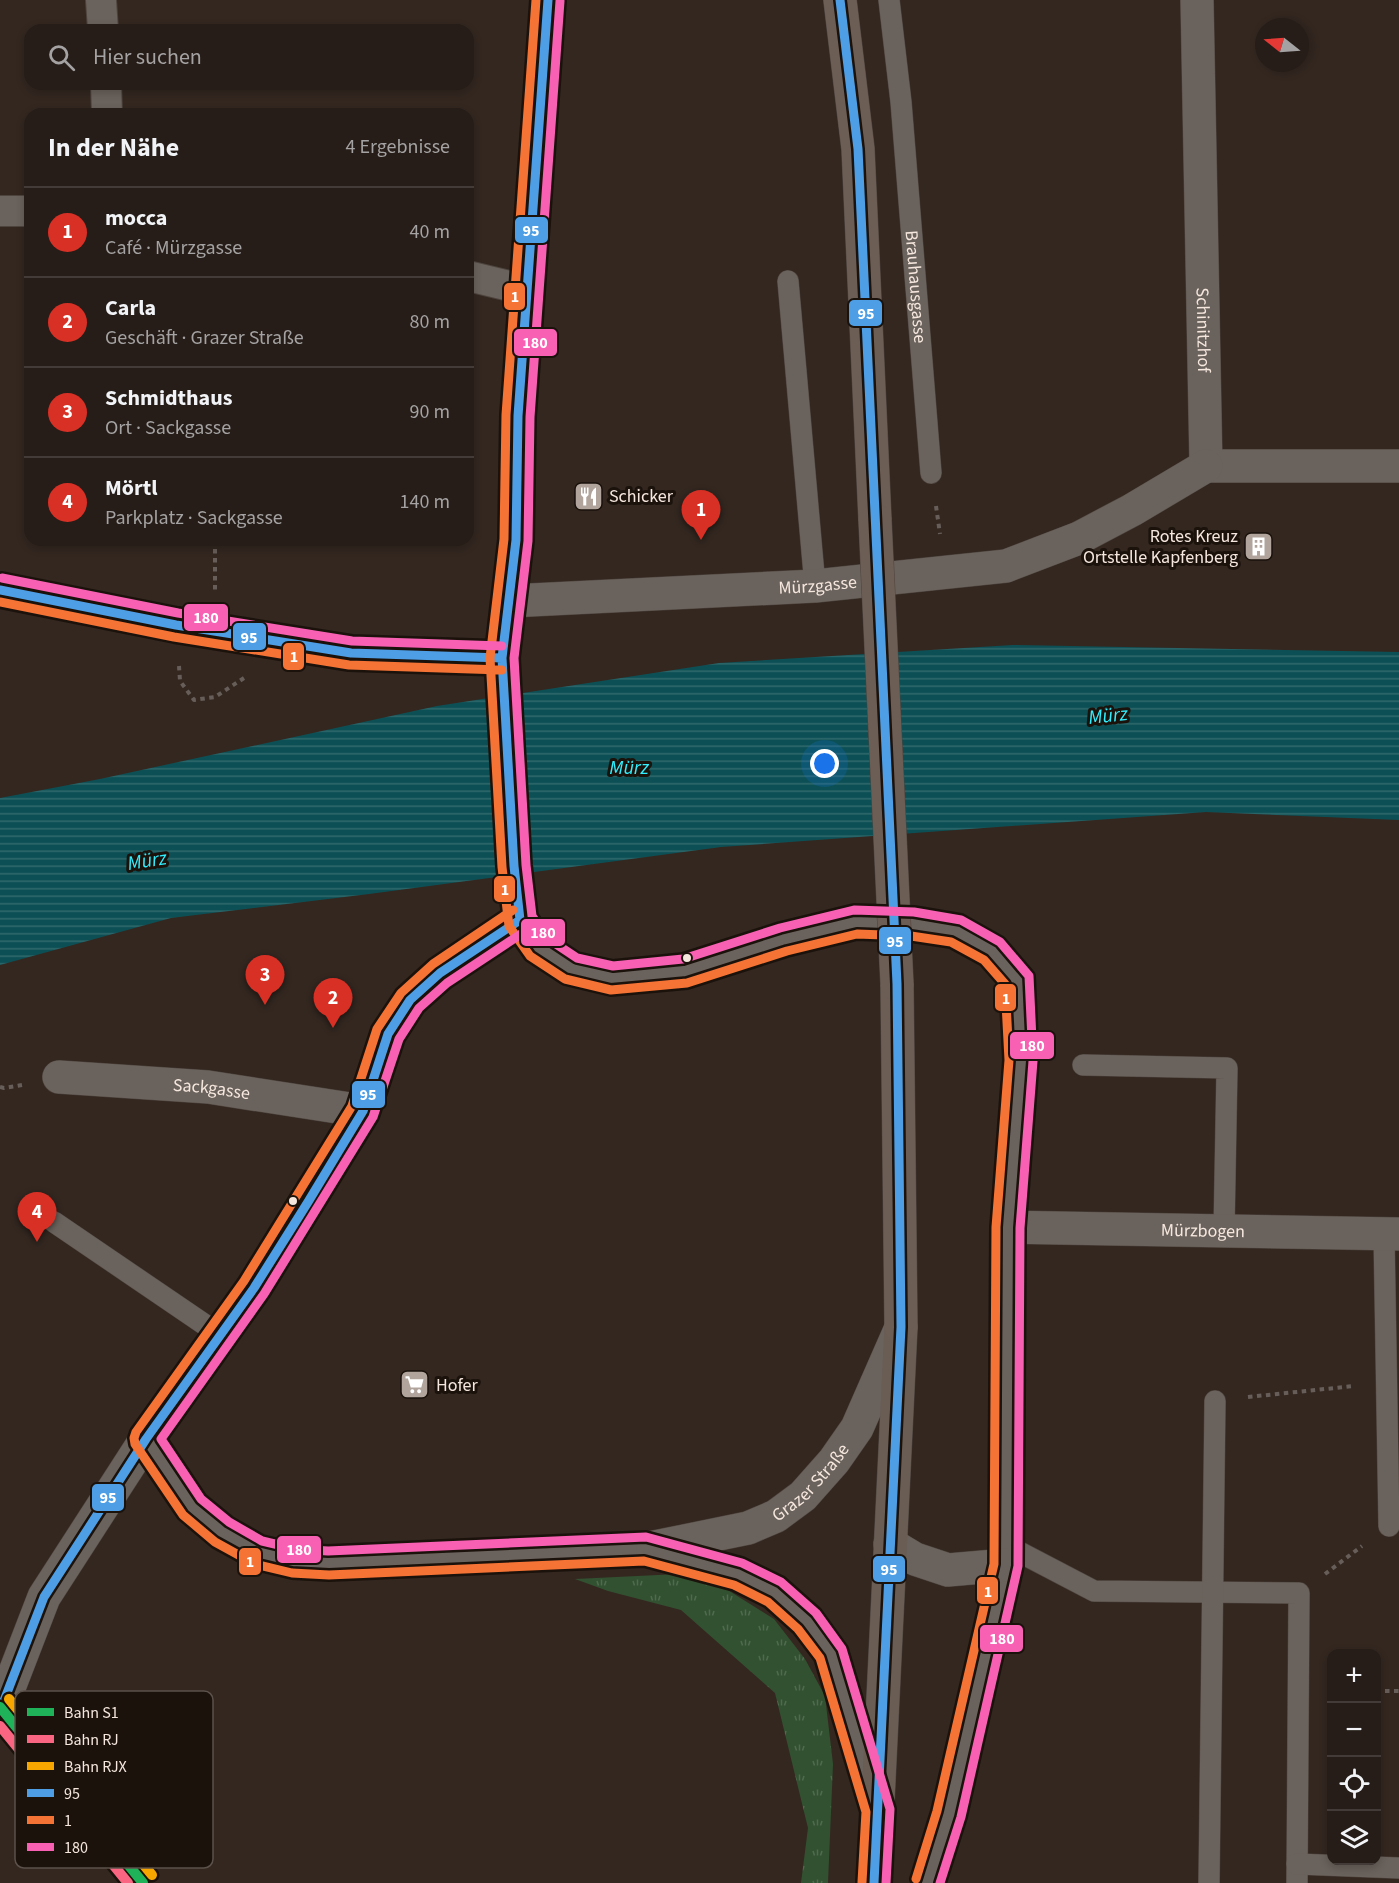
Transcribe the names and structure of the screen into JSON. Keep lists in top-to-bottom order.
{
  "streets": {
    "highway": ["Grazer Straße"],
    "street": [
      "Schinitzhof",
      "Mürzgasse",
      "Sackgasse",
      "Mürzbogen"
    ],
    "lane": ["Brauhausgasse"]
  },
  "crossings": [
    ["Schinitzhof", "Mürzgasse"]
  ],
  "water": ["Mürz"],
  "places": {
    "restaurant": ["Schicker"],
    "building": ["Rotes Kreuz Ortstelle Kapfenberg"],
    "supermarket": ["Hofer"]
  },
  "lines": [
    "transit line 95",
    "transit line 1",
    "transit line 180",
    "rail line RJX",
    "rail line S1",
    "rail line RJ"
  ],
  "legend": [
    "Bahn S1",
    "Bahn RJ",
    "Bahn RJX",
    "95",
    "1",
    "180"
  ],
  "north": "left",
  "page": {
    "search": "Hier suchen",
    "heading": ["In der Nähe", "4 Ergebnisse"],
    "list": [
      {
        "mark": "1",
        "name": "mocca",
        "note": "Café · Mürzgasse",
        "value": "40 m"
      },
      {
        "mark": "2",
        "name": "Carla",
        "note": "Geschäft · Grazer Straße",
        "value": "80 m"
      },
      {
        "mark": "3",
        "name": "Schmidthaus",
        "note": "Ort · Sackgasse",
        "value": "90 m"
      },
      {
        "mark": "4",
        "name": "Mörtl",
        "note": "Parkplatz · Sackgasse",
        "value": "140 m"
      }
    ],
    "pins": [
      "1",
      "3",
      "2",
      "4"
    ],
    "map_buttons": ["+", "−"]
  }
}
